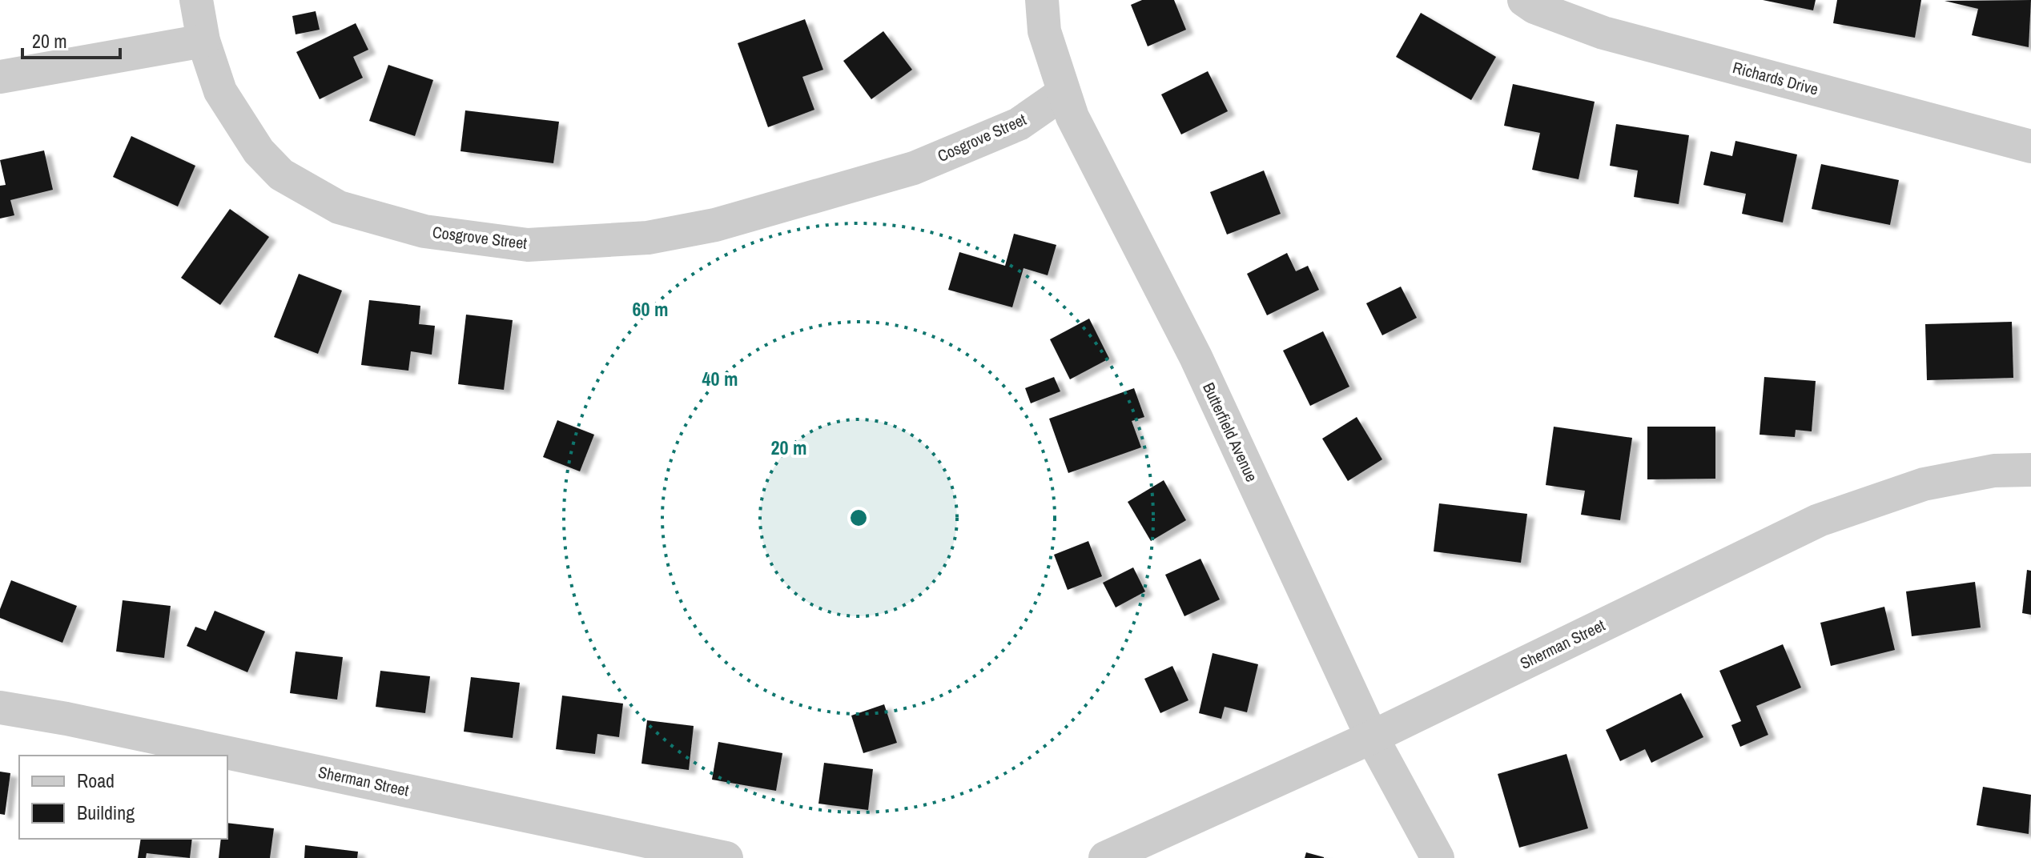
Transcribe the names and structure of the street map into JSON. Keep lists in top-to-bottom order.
{
  "streets": {
    "street": [
      "Richards Drive",
      "Cosgrove Street",
      "Butterfield Avenue",
      "Sherman Street"
    ]
  },
  "crossings": [
    ["Cosgrove Street", "Butterfield Avenue"],
    ["Butterfield Avenue", "Sherman Street"]
  ],
  "legend": ["Road", "Building"],
  "scale_bar": "20 m",
  "rings": ["60 m", "40 m", "20 m"]
}
